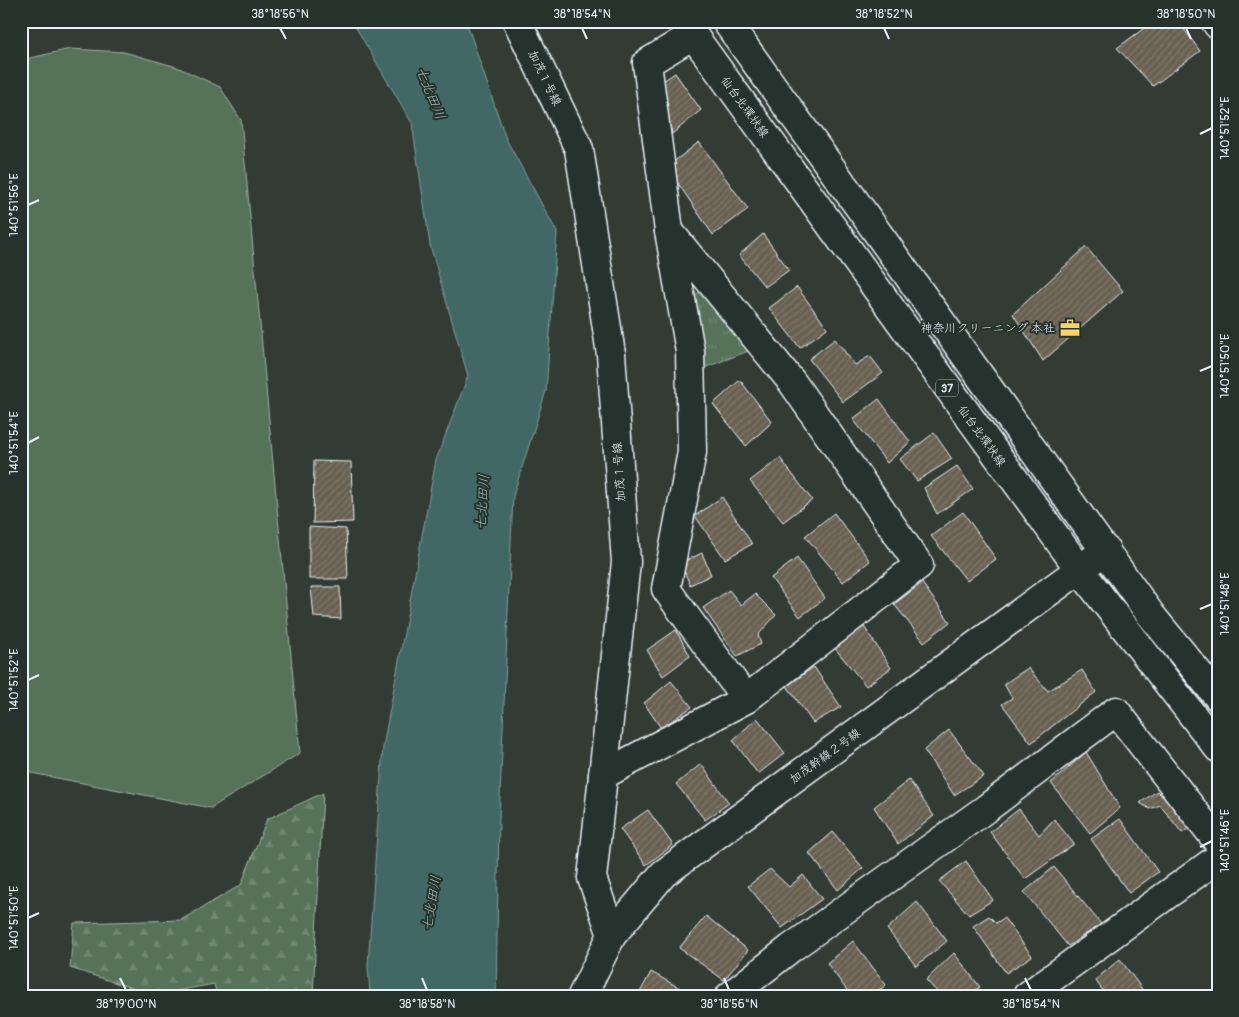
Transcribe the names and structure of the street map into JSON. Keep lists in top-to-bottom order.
{
  "streets": {
    "street": [
      "加茂１号線",
      "仙台北環状線",
      "37",
      "加茂幹線２号線"
    ]
  },
  "crossings": [
    ["加茂１号線", "加茂幹線２号線"],
    ["仙台北環状線", "加茂幹線２号線"]
  ],
  "water": ["七北田川"],
  "places": {
    "office": ["神奈川クリーニング 本社"]
  },
  "coordinates": [
    "38°18'56\"N",
    "38°18'54\"N",
    "38°18'52\"N",
    "38°18'50\"N",
    "140°51'52\"E",
    "140°51'56\"E",
    "140°51'50\"E",
    "140°51'54\"E",
    "140°51'48\"E",
    "140°51'46\"E",
    "38°19'00\"N",
    "38°18'58\"N"
  ]
}
